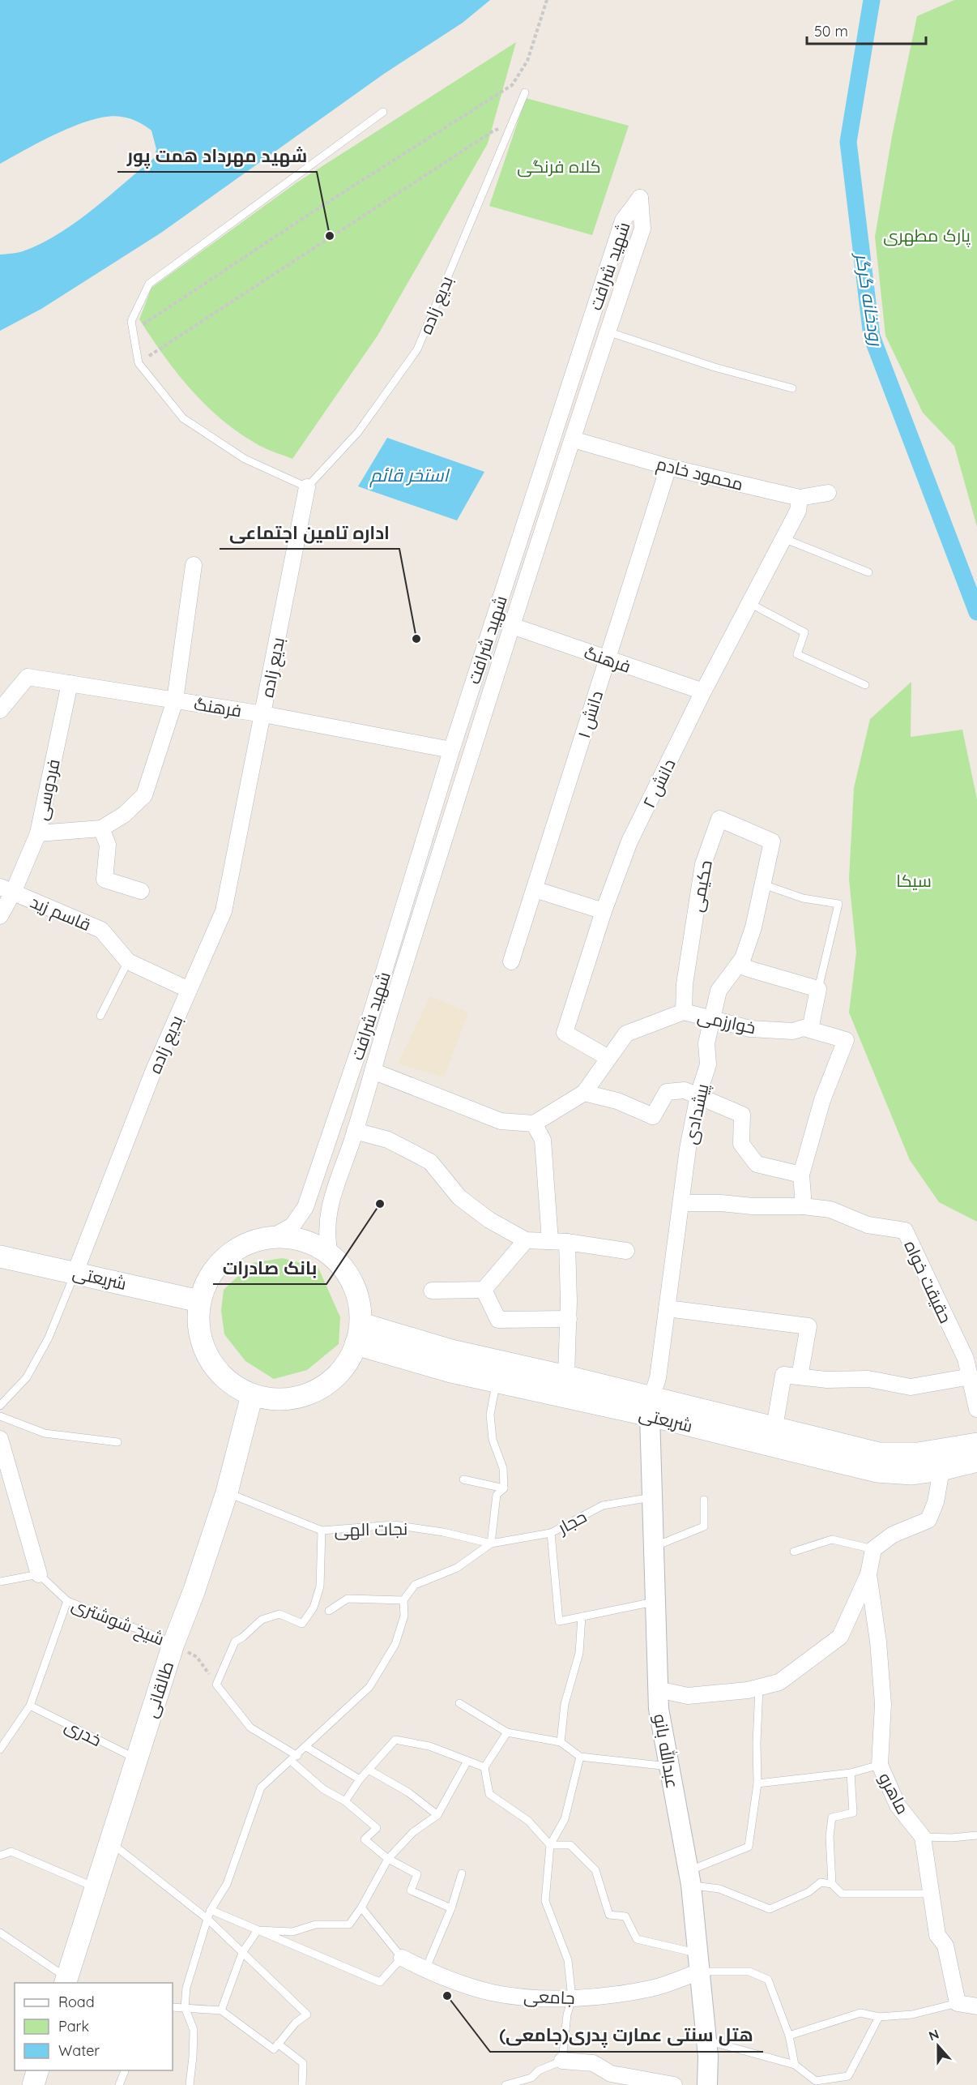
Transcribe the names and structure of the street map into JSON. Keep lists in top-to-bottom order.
{
  "streets": {
    "main road": ["شریعتی", "طالقانی"],
    "street": [
      "شهید شرافت",
      "بدیع زاده",
      "محمود خادم",
      "فرهنگ",
      "دانش ۱",
      "دانش ۲",
      "فردوسی",
      "حکیمی",
      "قاسم زید",
      "خوارزمی",
      "پیشدادی",
      "حقیقت خواه",
      "عبدالله بانو",
      "ماهرو",
      "جامعی"
    ],
    "lane": [
      "حجار",
      "نجات الهی",
      "شیخ شوشتری",
      "خدری"
    ]
  },
  "crossings": [
    ["شهید شرافت", "محمود خادم"],
    ["شهید شرافت", "فرهنگ"],
    ["شهید شرافت", "شریعتی"],
    ["شهید شرافت", "طالقانی"],
    ["بدیع زاده", "فرهنگ"],
    ["بدیع زاده", "قاسم زید"],
    ["بدیع زاده", "شریعتی"],
    ["محمود خادم", "دانش ۱"],
    ["محمود خادم", "دانش ۲"],
    ["فرهنگ", "دانش ۱"],
    ["فرهنگ", "دانش ۲"],
    ["فرهنگ", "فردوسی"],
    ["دانش ۲", "خوارزمی"],
    ["فردوسی", "قاسم زید"],
    ["حکیمی", "خوارزمی"],
    ["حکیمی", "پیشدادی"],
    ["خوارزمی", "پیشدادی"],
    ["پیشدادی", "شریعتی"],
    ["پیشدادی", "حقیقت خواه"],
    ["پیشدادی", "عبدالله بانو"],
    ["شریعتی", "طالقانی"],
    ["شریعتی", "عبدالله بانو"],
    ["حجار", "نجات الهی"],
    ["حجار", "عبدالله بانو"],
    ["نجات الهی", "طالقانی"],
    ["شیخ شوشتری", "طالقانی"],
    ["طالقانی", "خدری"],
    ["عبدالله بانو", "جامعی"]
  ],
  "water": ["رودخانه گرگر", "استخر قائم"],
  "parks": ["کلاه فرنگی", "پارک مطهری", "سیکا"],
  "places": [
    "شهید مهرداد همت پور",
    "اداره تامین اجتماعی",
    "بانک صادرات",
    "هتل سنتی عمارت پدری(جامعی)"
  ],
  "legend": ["Road", "Park", "Water"],
  "scale_bar": "50 m",
  "north": "top"
}
